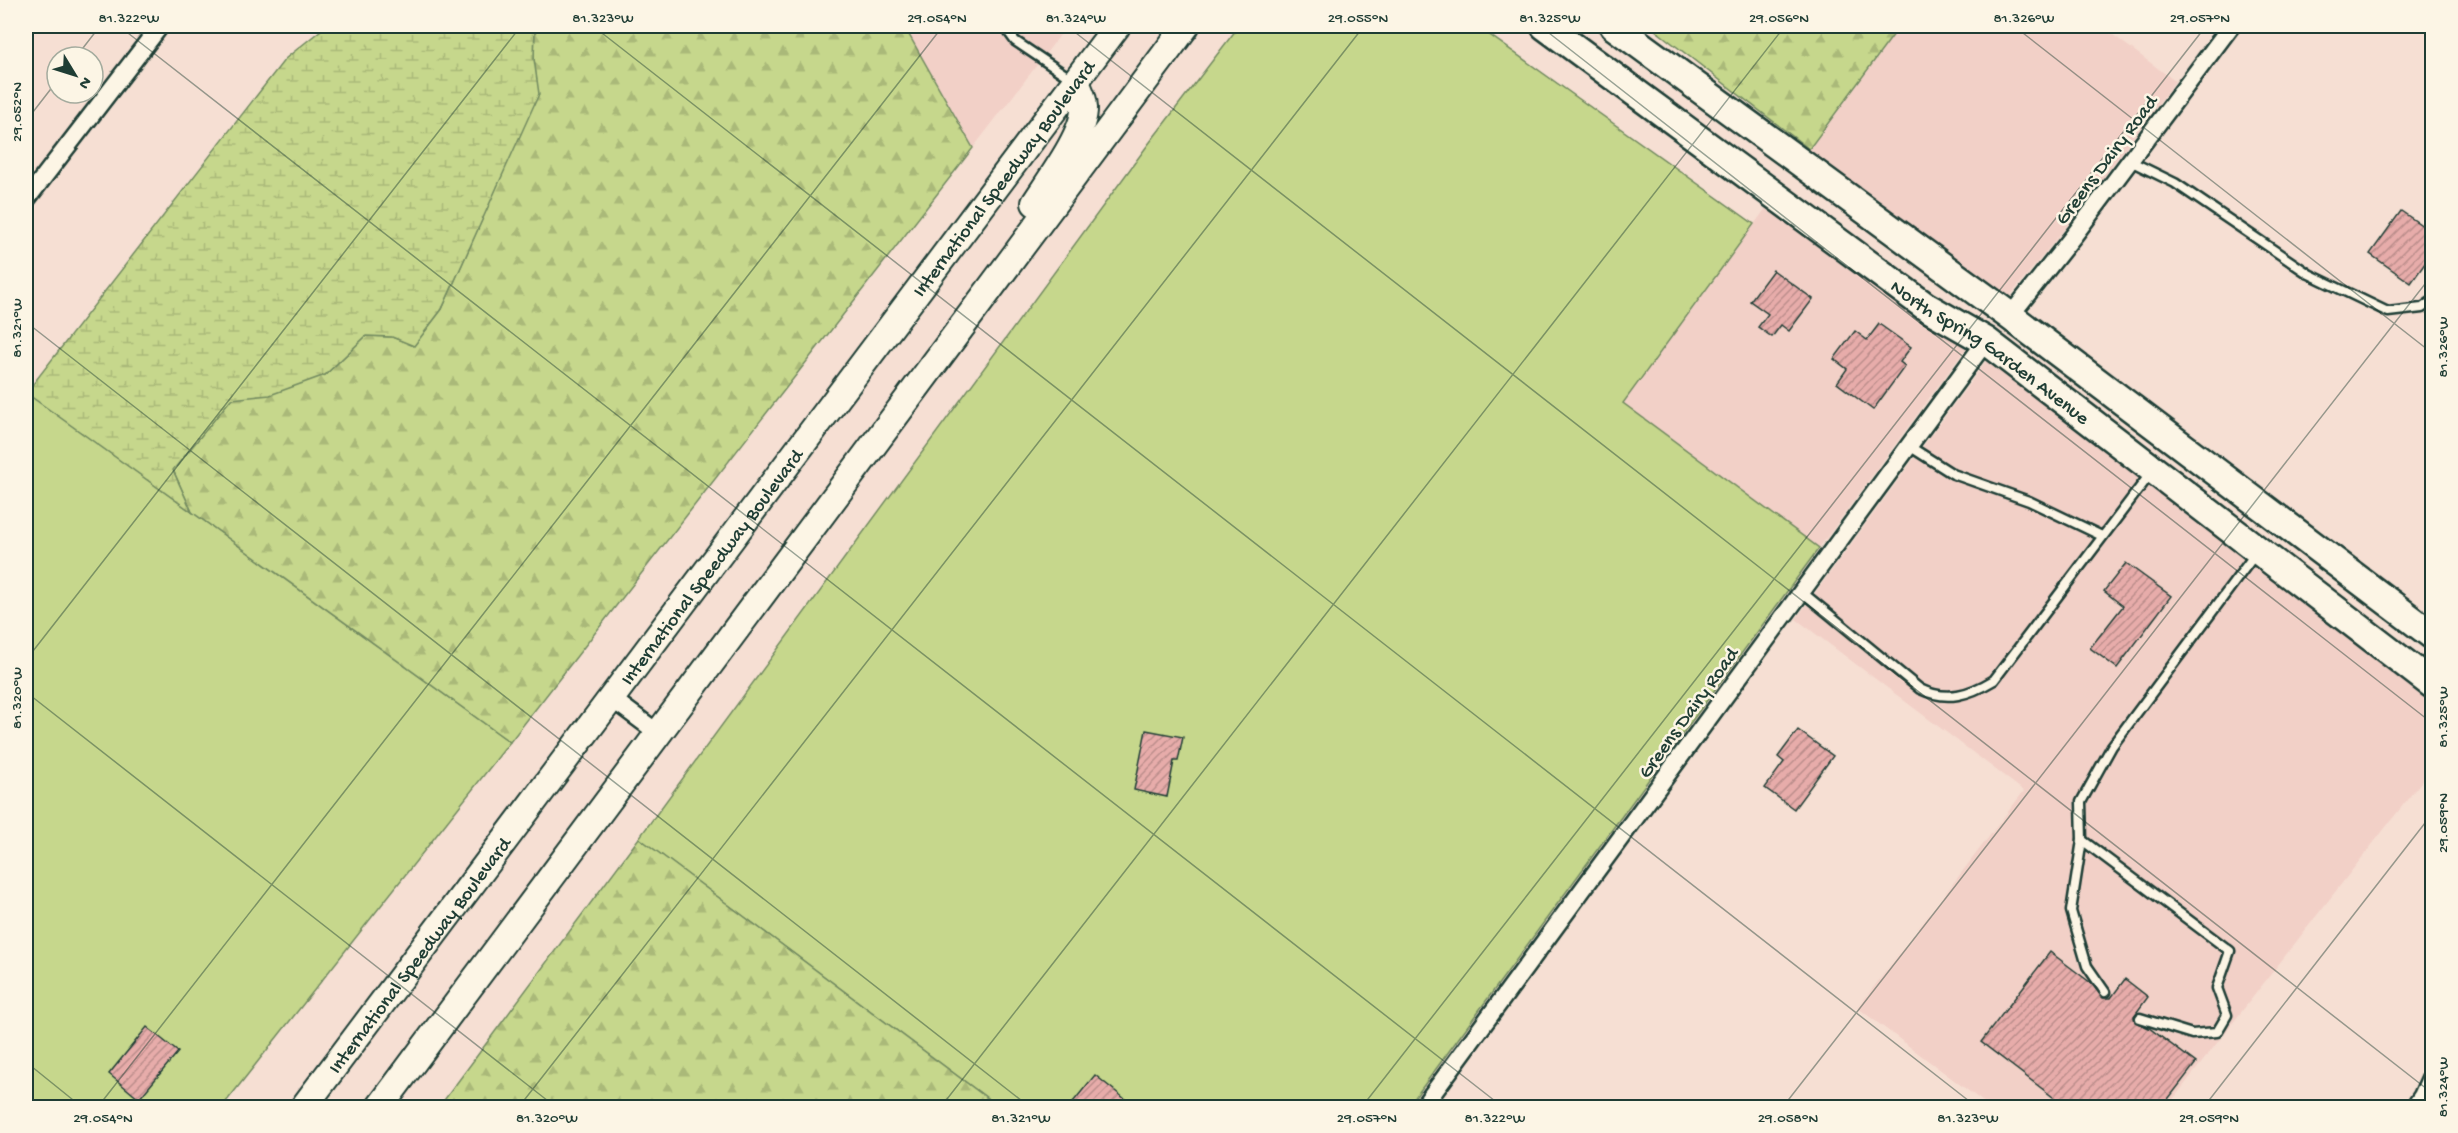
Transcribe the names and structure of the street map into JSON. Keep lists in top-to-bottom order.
{
  "streets": {
    "highway": ["North Spring Garden Avenue"],
    "main road": ["International Speedway Boulevard"],
    "street": ["Greens Dairy Road"]
  },
  "crossings": [
    ["Greens Dairy Road", "North Spring Garden Avenue"]
  ],
  "north": "bottom right",
  "coordinates": [
    "81.322°W",
    "81.323°W",
    "29.054°N",
    "81.324°W",
    "29.055°N",
    "81.325°W",
    "29.056°N",
    "81.326°W",
    "29.057°N",
    "29.052°N",
    "81.321°W",
    "81.320°W",
    "29.059°N",
    "29.058°N"
  ]
}
